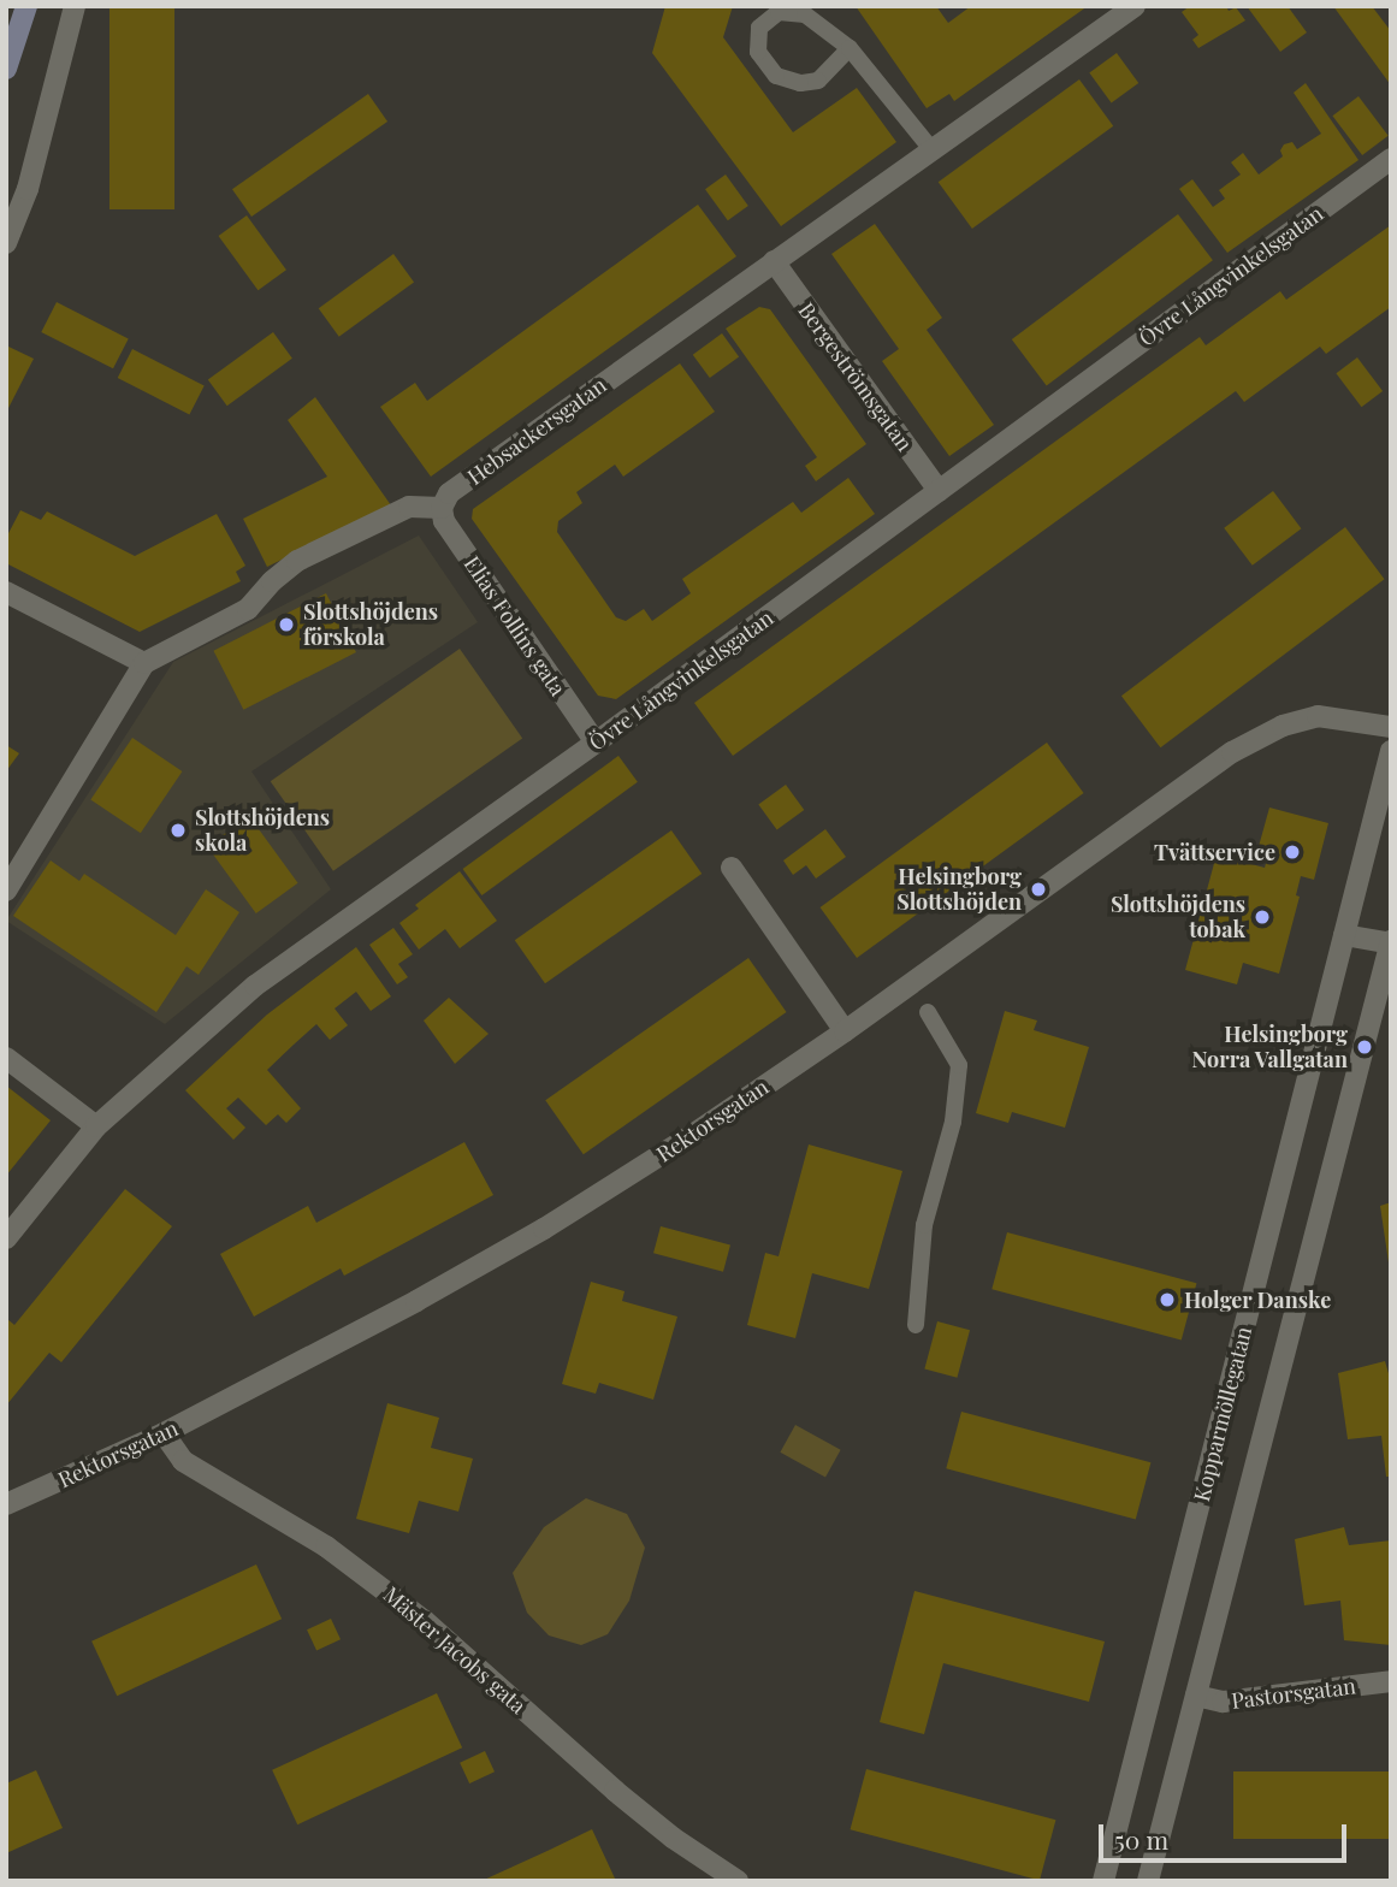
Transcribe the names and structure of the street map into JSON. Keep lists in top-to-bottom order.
{
  "streets": {
    "street": [
      "Övre Långvinkelsgatan",
      "Bergeströmsgatan",
      "Hebsackersgatan",
      "Elias Follins gata",
      "Rektorsgatan",
      "Kopparmöllegatan",
      "Mäster Jacobs gata",
      "Pastorsgatan"
    ]
  },
  "crossings": [
    ["Övre Långvinkelsgatan", "Bergeströmsgatan"],
    ["Övre Långvinkelsgatan", "Elias Follins gata"],
    ["Bergeströmsgatan", "Hebsackersgatan"],
    ["Hebsackersgatan", "Elias Follins gata"],
    ["Rektorsgatan", "Mäster Jacobs gata"],
    ["Kopparmöllegatan", "Pastorsgatan"]
  ],
  "places": [
    "Slottshöjdens förskola",
    "Slottshöjdens skola",
    "Tvättservice",
    "Helsingborg Slottshöjden",
    "Slottshöjdens tobak",
    "Helsingborg Norra Vallgatan",
    "Holger Danske"
  ],
  "scale_bar": "50 m"
}
